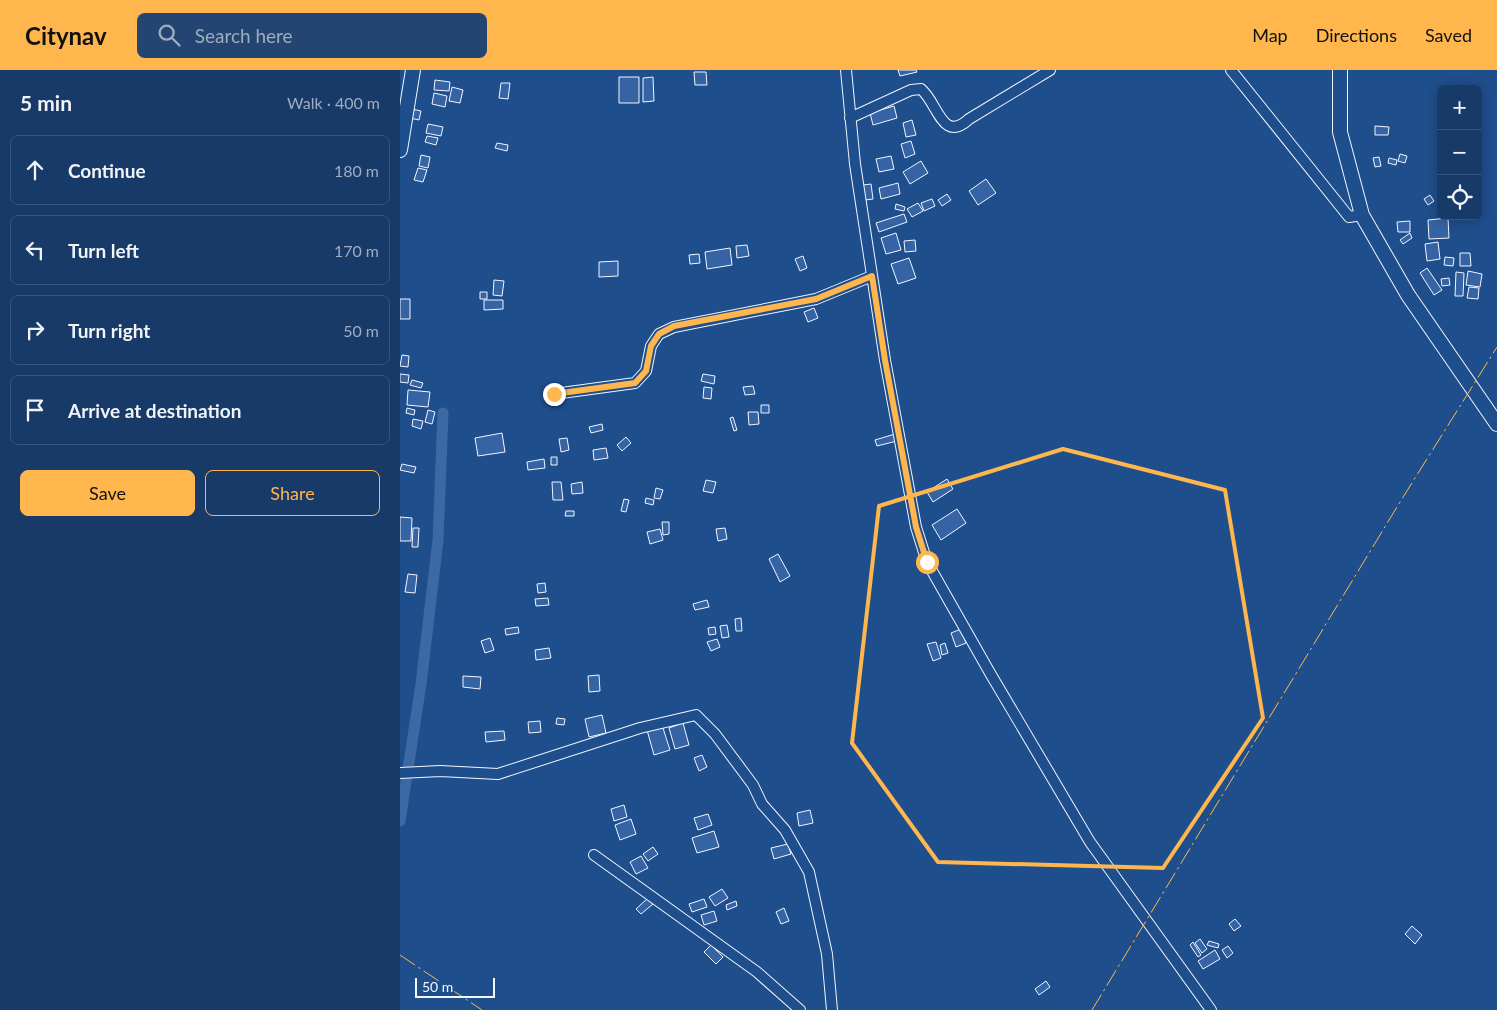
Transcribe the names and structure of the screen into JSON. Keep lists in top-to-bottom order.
{
  "scale_bar": "50 m",
  "page": {
    "header": "Citynav",
    "search": "Search here",
    "nav": ["Map", "Directions", "Saved"],
    "heading": ["5 min", "Walk · 400 m"],
    "map_buttons": ["+", "−"],
    "list": [
      ["Continue", "180 m"],
      ["Turn left", "170 m"],
      ["Turn right", "50 m"],
      "Arrive at destination"
    ],
    "buttons": ["Save", "Share"],
    "scale": "50 m"
  }
}
